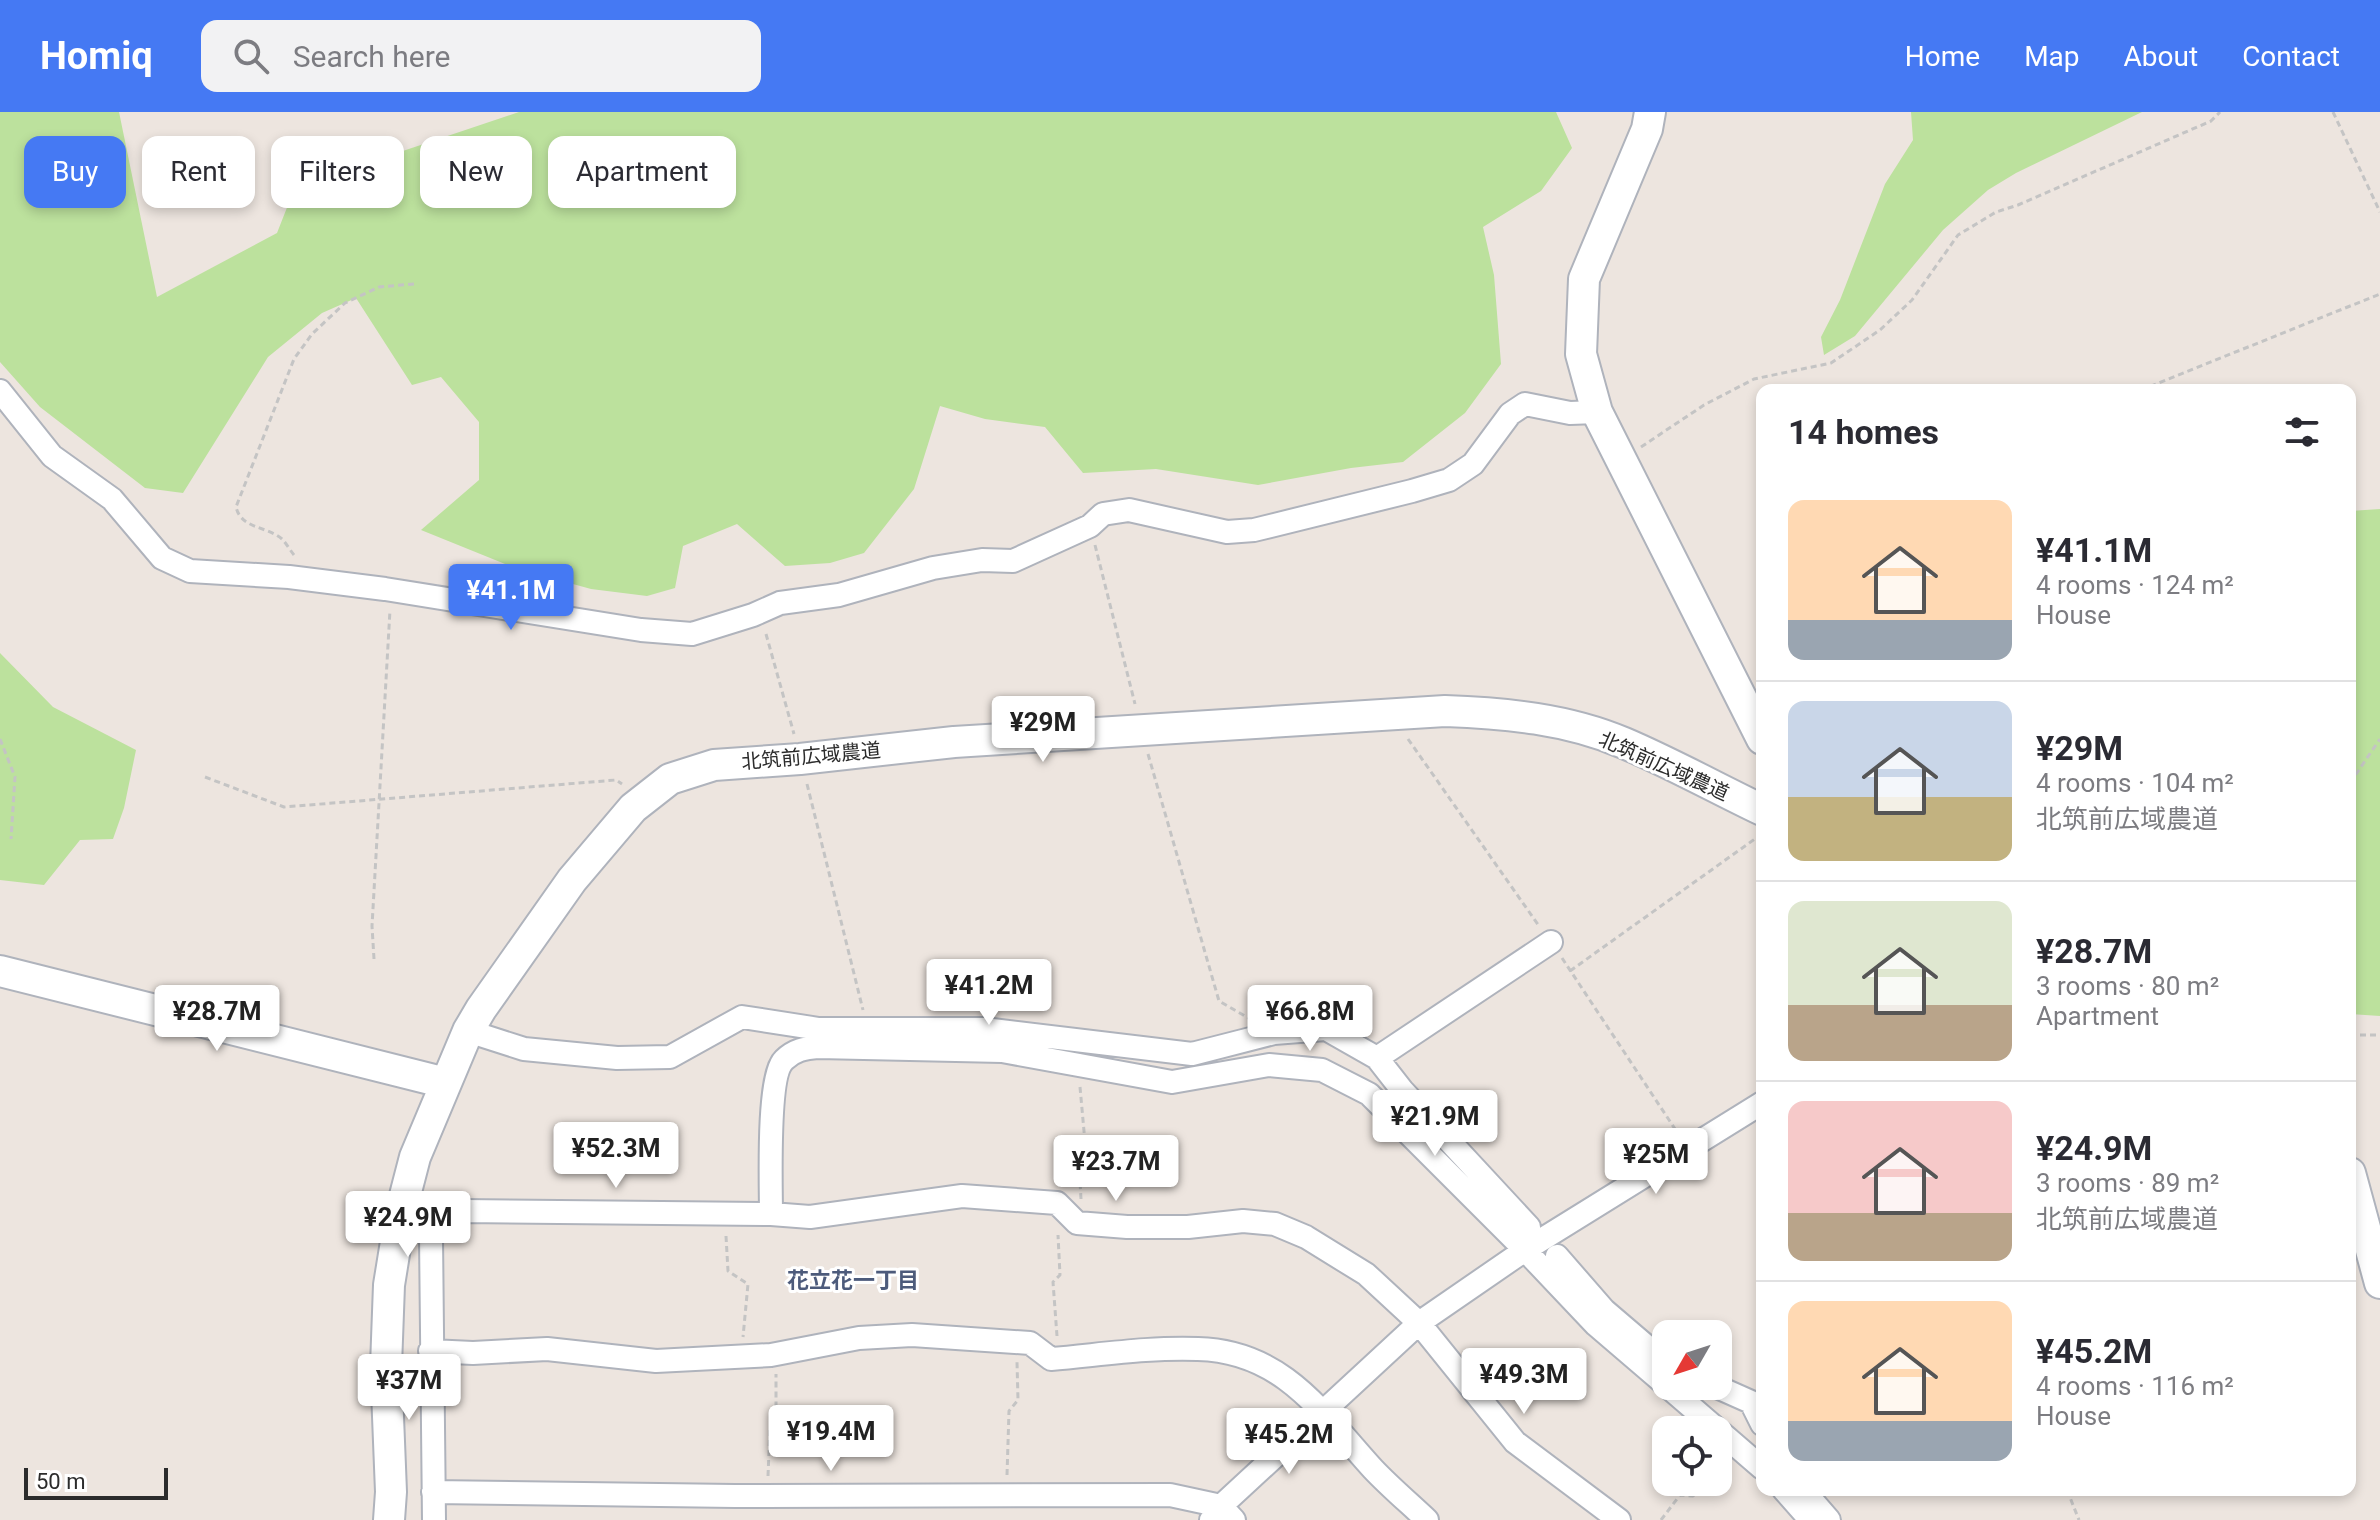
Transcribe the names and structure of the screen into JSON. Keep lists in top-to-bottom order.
{
  "streets": {
    "street": ["北筑前広域農道"]
  },
  "districts": ["花立花一丁目"],
  "scale_bar": "50 m",
  "north": "bottom left",
  "page": {
    "header": "Homiq",
    "search": "Search here",
    "nav": [
      "Home",
      "Map",
      "About",
      "Contact"
    ],
    "chip": [
      "Buy",
      "Rent",
      "Filters",
      "New",
      "Apartment"
    ],
    "heading": "14 homes",
    "list": [
      {
        "name": "¥41.1M",
        "note": "4 rooms · 124 m² · House"
      },
      {
        "name": "¥29M",
        "note": "4 rooms · 104 m² · 北筑前広域農道"
      },
      {
        "name": "¥28.7M",
        "note": "3 rooms · 80 m² · Apartment"
      },
      {
        "name": "¥24.9M",
        "note": "3 rooms · 89 m² · 北筑前広域農道"
      },
      {
        "name": "¥45.2M",
        "note": "4 rooms · 116 m² · House"
      }
    ],
    "price": [
      "¥41.1M",
      "¥29M",
      "¥41.2M",
      "¥28.7M",
      "¥66.8M",
      "¥21.9M",
      "¥52.3M",
      "¥25M",
      "¥23.7M",
      "¥24.9M",
      "¥49.3M",
      "¥37M",
      "¥19.4M",
      "¥45.2M"
    ],
    "scale": "50 m"
  }
}
